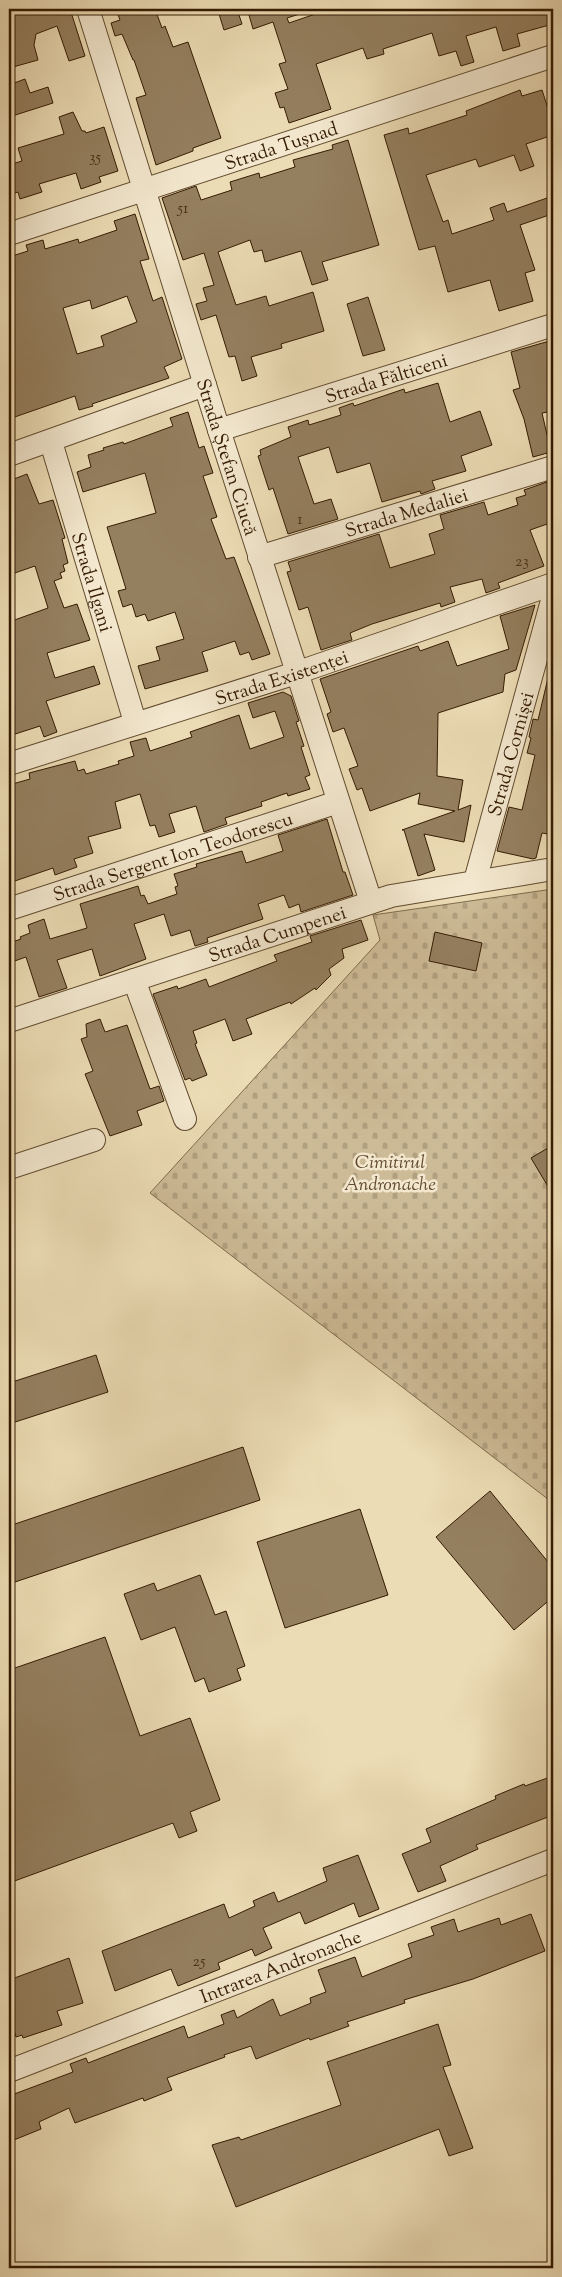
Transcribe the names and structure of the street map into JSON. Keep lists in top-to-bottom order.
{
  "streets": {
    "street": [
      "Strada Tușnad",
      "Strada Fălticeni",
      "Strada Ștefan Ciucă",
      "Strada Medaliei",
      "Strada Ilgani",
      "Strada Existenței",
      "Strada Cornișei",
      "Strada Sergent Ion Teodorescu",
      "Strada Cumpenei",
      "Intrarea Andronache"
    ]
  },
  "crossings": [
    ["Strada Tușnad", "Strada Ștefan Ciucă"],
    ["Strada Fălticeni", "Strada Ștefan Ciucă"],
    ["Strada Ștefan Ciucă", "Strada Medaliei"],
    ["Strada Ștefan Ciucă", "Strada Existenței"],
    ["Strada Ștefan Ciucă", "Strada Sergent Ion Teodorescu"],
    ["Strada Ștefan Ciucă", "Strada Cumpenei"],
    ["Strada Ilgani", "Strada Existenței"],
    ["Strada Cornișei", "Strada Cumpenei"]
  ],
  "parks": ["Cimitirul Andronache"],
  "house_numbers": [
    "35",
    "51",
    "1",
    "23",
    "25"
  ]
}
